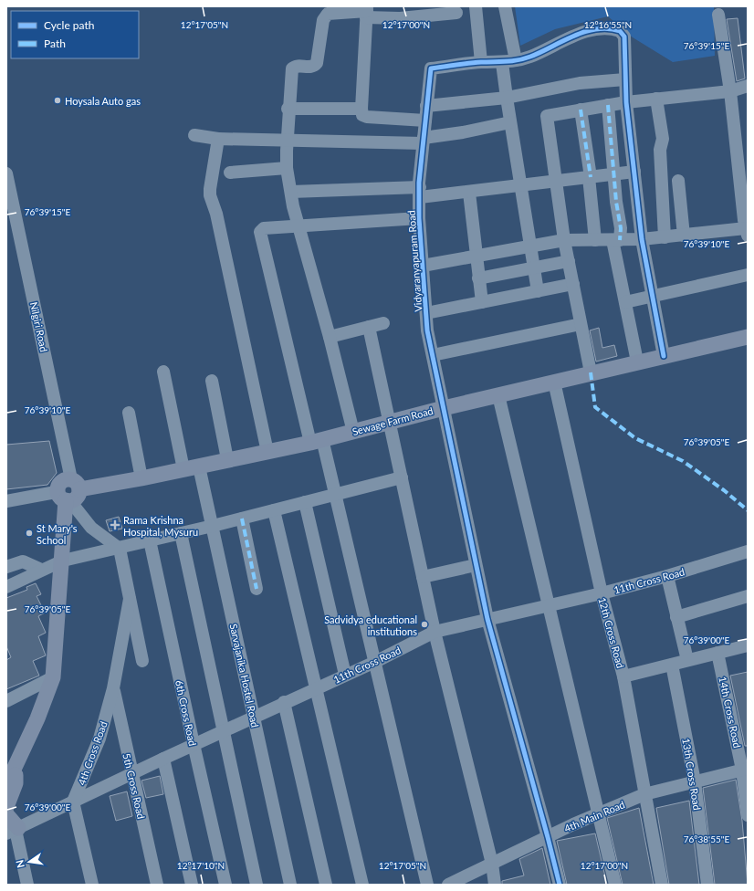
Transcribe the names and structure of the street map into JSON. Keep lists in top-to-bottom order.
{
  "streets": {
    "main road": ["Sewage Farm Road"],
    "street": [
      "Vidyaranyapuram Road",
      "Nilgiri Road",
      "11th Cross Road",
      "12th Cross Road",
      "Sarvajanika Hostel Road",
      "14th Cross Road",
      "6th Cross Road",
      "4th Cross Road",
      "13th Cross Road",
      "5th Cross Road",
      "4th Main Road"
    ]
  },
  "crossings": [
    ["Vidyaranyapuram Road", "Sewage Farm Road"],
    ["Vidyaranyapuram Road", "11th Cross Road"],
    ["Vidyaranyapuram Road", "4th Main Road"],
    ["Nilgiri Road", "Sewage Farm Road"],
    ["Sewage Farm Road", "12th Cross Road"],
    ["Sewage Farm Road", "Sarvajanika Hostel Road"],
    ["11th Cross Road", "12th Cross Road"],
    ["11th Cross Road", "Sarvajanika Hostel Road"],
    ["11th Cross Road", "6th Cross Road"],
    ["11th Cross Road", "4th Cross Road"],
    ["11th Cross Road", "5th Cross Road"],
    ["12th Cross Road", "4th Main Road"],
    ["14th Cross Road", "4th Main Road"],
    ["4th Cross Road", "5th Cross Road"],
    ["13th Cross Road", "4th Main Road"]
  ],
  "places": {
    "other": ["Hoysala Auto gas", "St Mary's School", "Sadvidya educational institutions"],
    "health": ["Rama Krishna Hospital, Mysuru"]
  },
  "legend": ["Cycle path", "Path"],
  "north": "left",
  "coordinates": [
    "12°17'05\"N",
    "12°17'00\"N",
    "12°16'55\"N",
    "76°39'15\"E",
    "76°39'10\"E",
    "76°39'05\"E",
    "76°39'00\"E",
    "76°38'55\"E",
    "12°17'10\"N"
  ]
}
